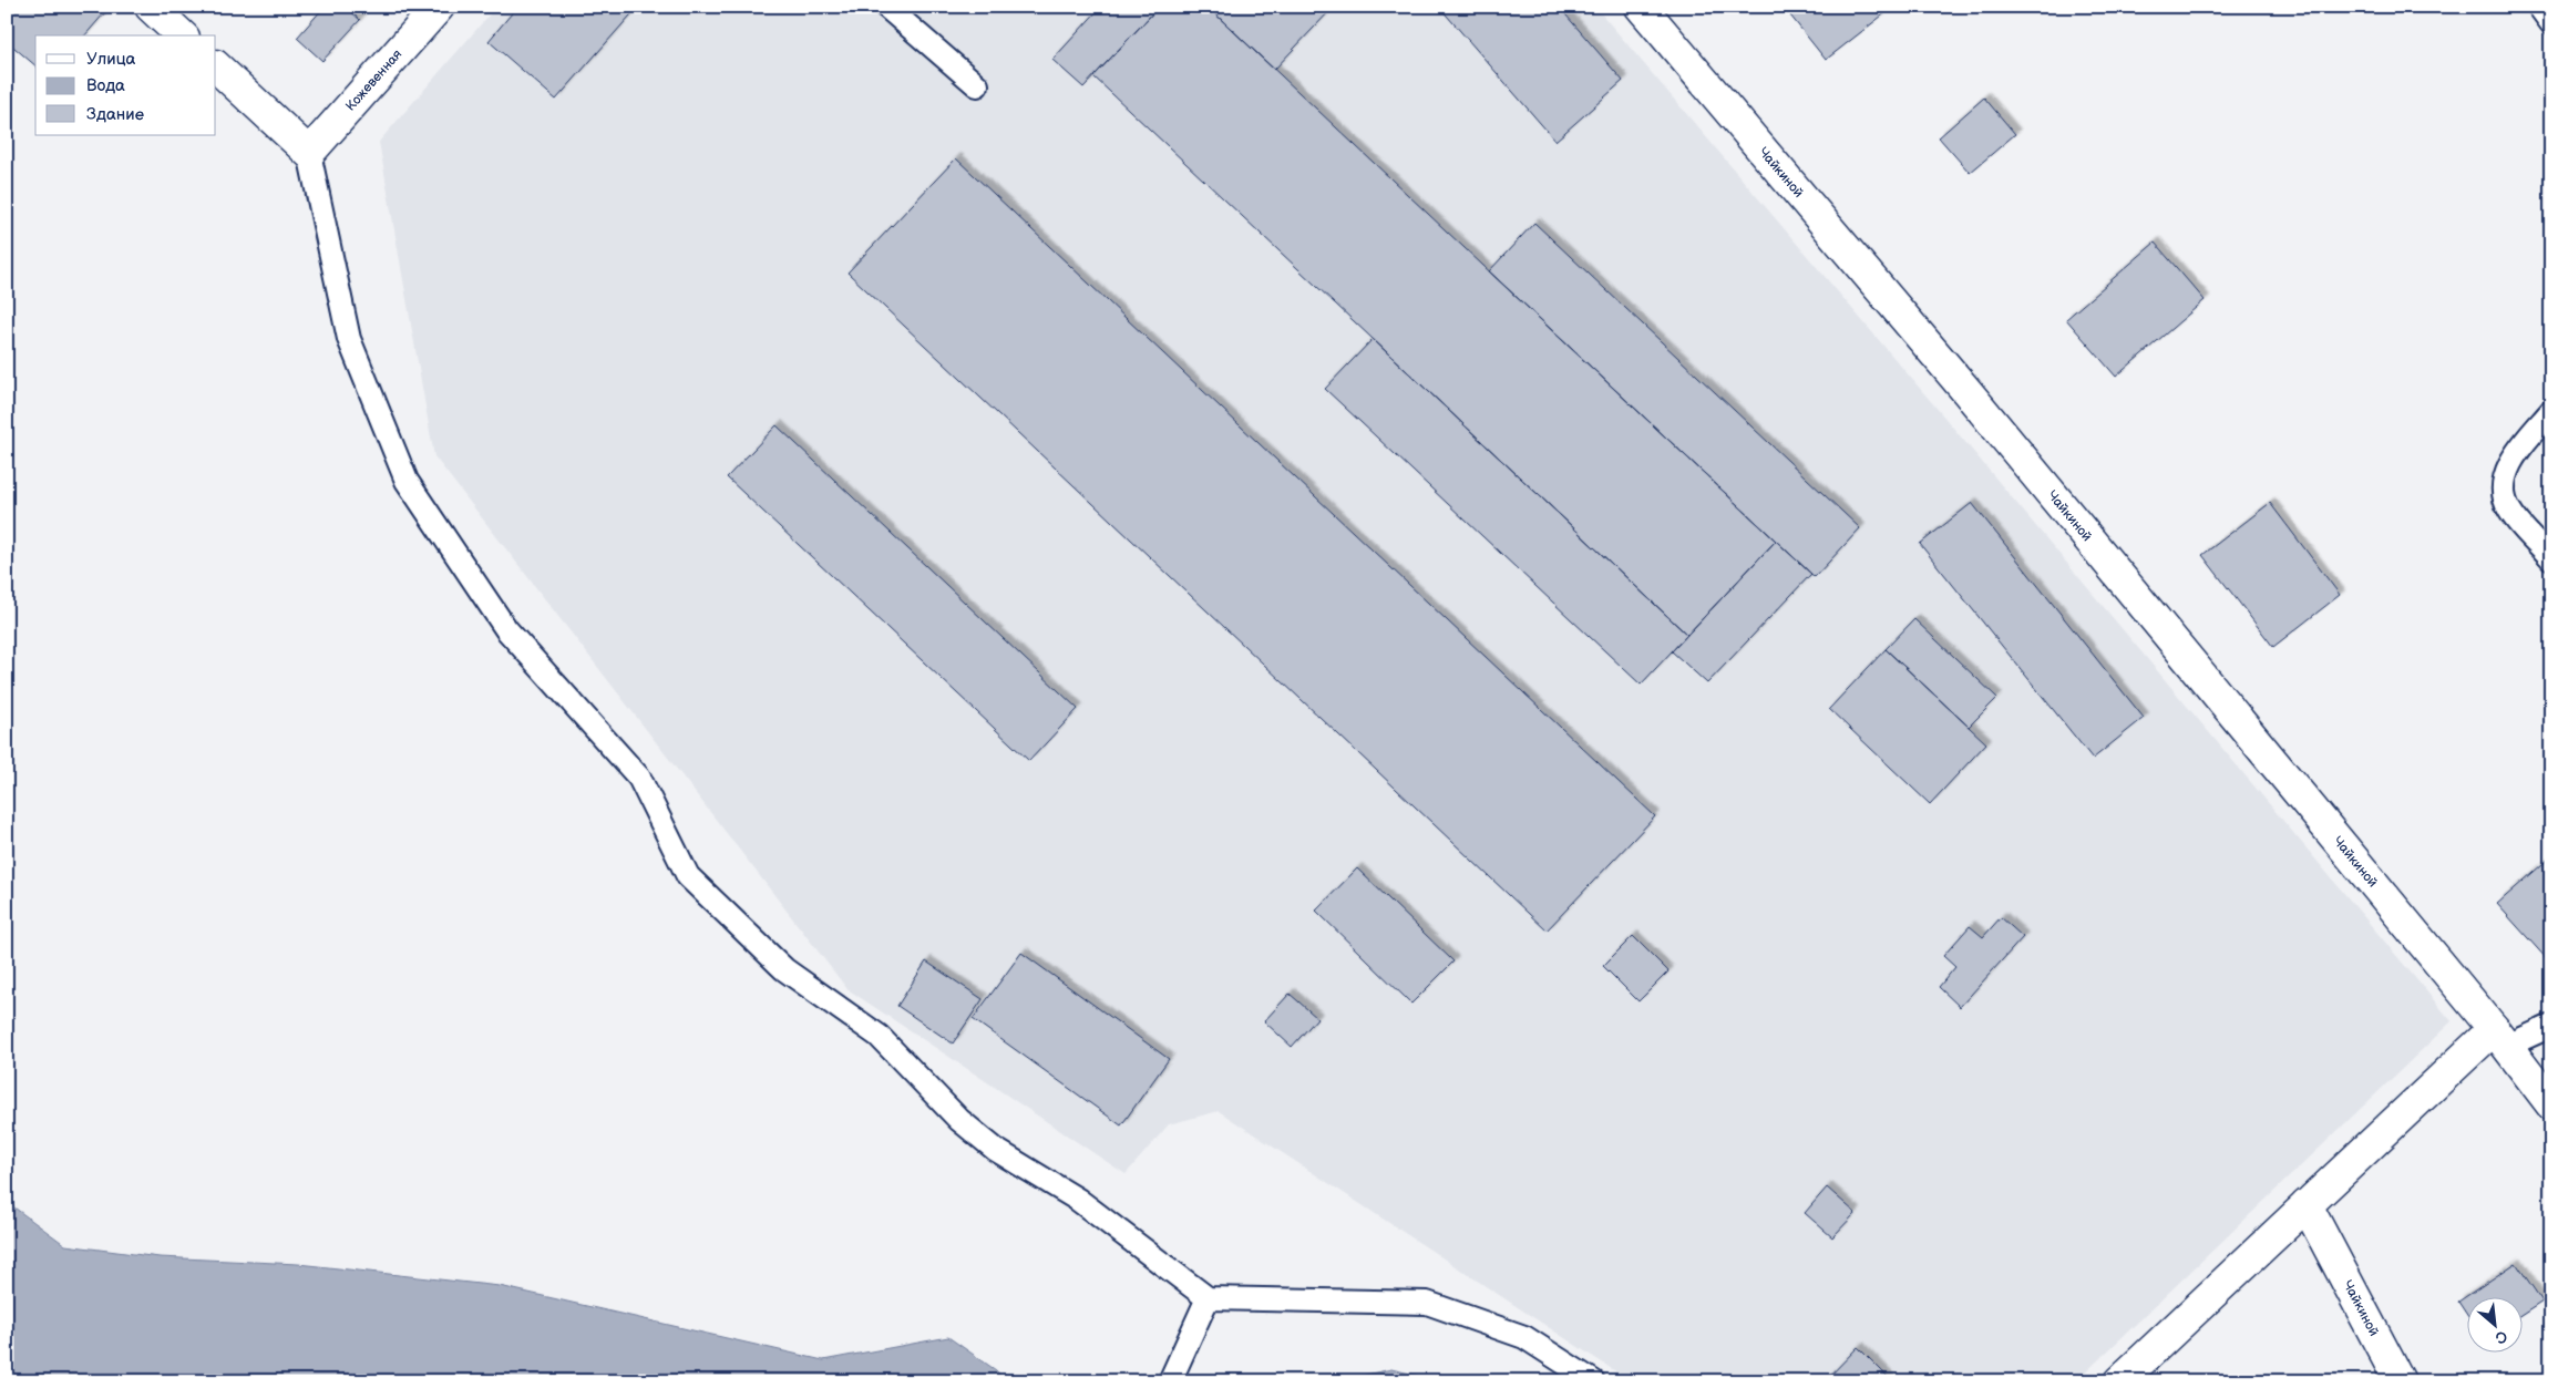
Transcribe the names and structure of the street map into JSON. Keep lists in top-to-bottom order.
{
  "streets": {
    "street": ["Кожевенная", "Чайкиной"]
  },
  "legend": ["Улица", "Вода", "Здание"],
  "north": "bottom right"
}
